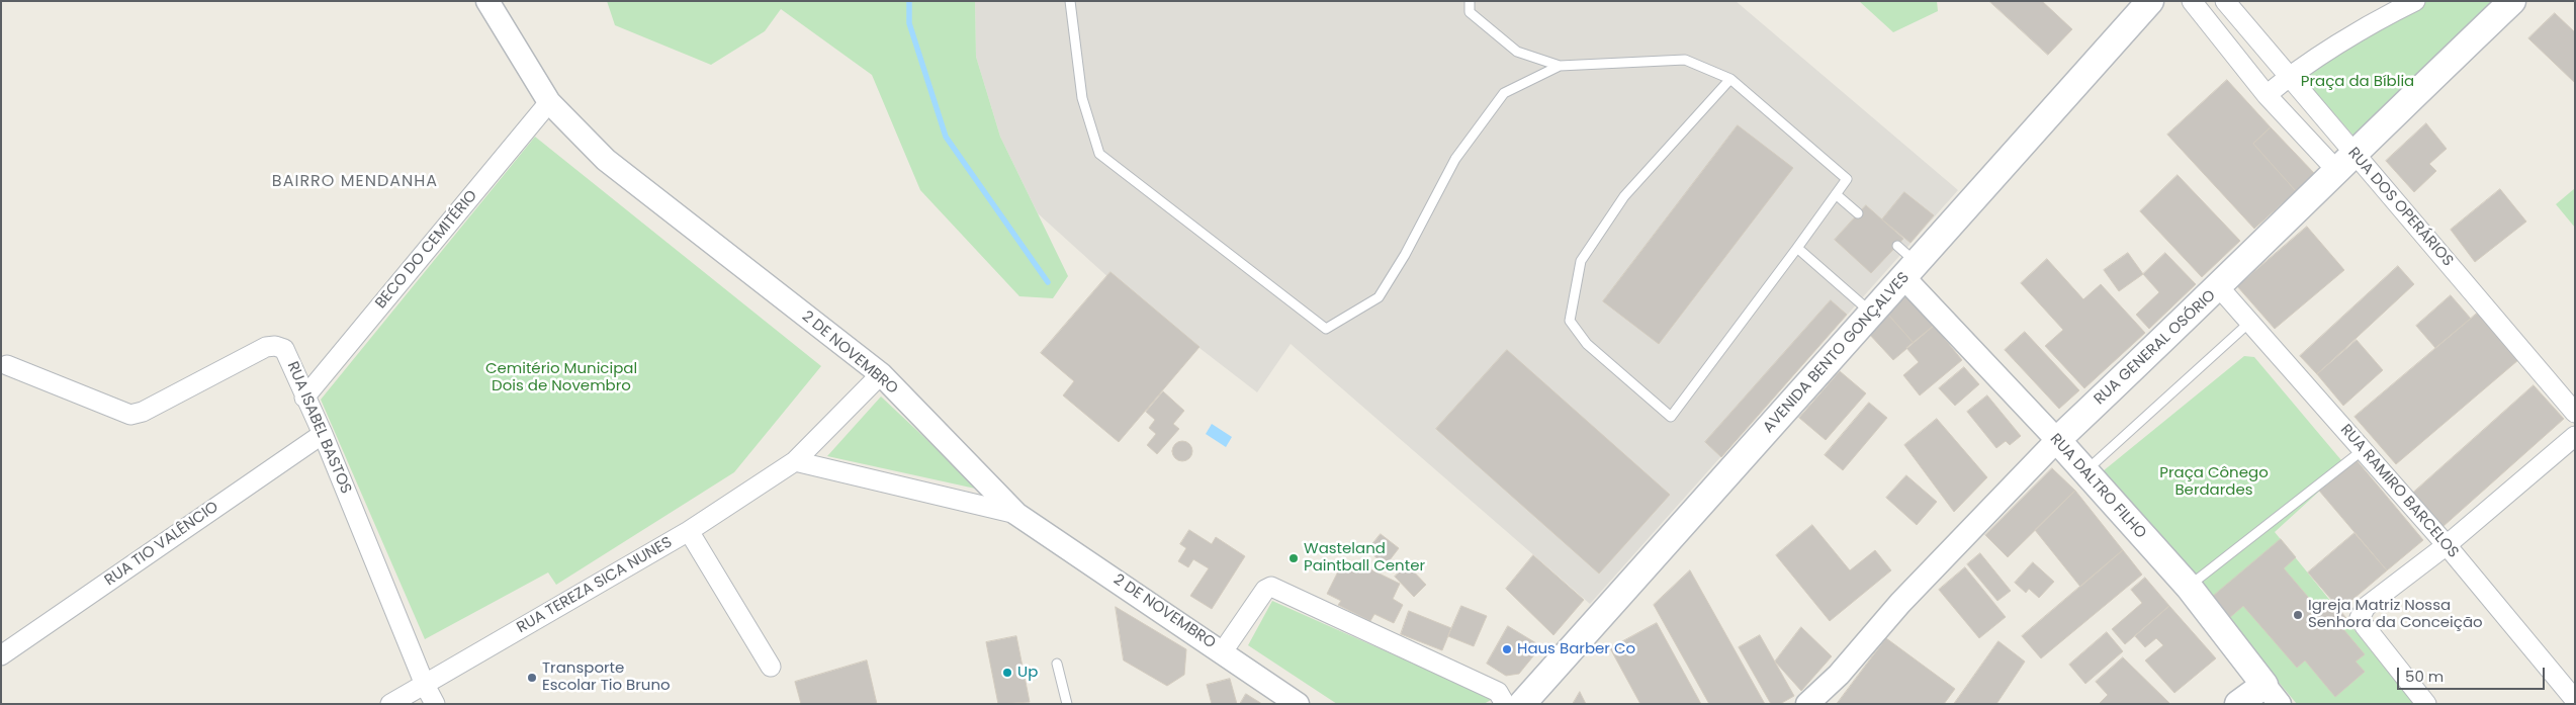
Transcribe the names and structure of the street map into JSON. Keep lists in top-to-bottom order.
{
  "streets": {
    "main road": ["RUA GENERAL OSÓRIO", "AVENIDA BENTO GONÇALVES", "RUA DALTRO FILHO"],
    "street": [
      "RUA DOS OPERÁRIOS",
      "BECO DO CEMITÉRIO",
      "2 DE NOVEMBRO",
      "RUA ISABEL BASTOS",
      "RUA RAMIRO BARCELOS",
      "RUA TIO VALÊNCIO",
      "RUA TEREZA SICA NUNES"
    ]
  },
  "crossings": [
    ["RUA DOS OPERÁRIOS", "RUA GENERAL OSÓRIO"],
    ["BECO DO CEMITÉRIO", "2 DE NOVEMBRO"],
    ["BECO DO CEMITÉRIO", "RUA ISABEL BASTOS"],
    ["RUA GENERAL OSÓRIO", "RUA DALTRO FILHO"],
    ["RUA GENERAL OSÓRIO", "RUA RAMIRO BARCELOS"],
    ["2 DE NOVEMBRO", "RUA TEREZA SICA NUNES"],
    ["AVENIDA BENTO GONÇALVES", "RUA DALTRO FILHO"],
    ["RUA ISABEL BASTOS", "RUA TIO VALÊNCIO"],
    ["RUA ISABEL BASTOS", "RUA TEREZA SICA NUNES"]
  ],
  "districts": ["BAIRRO MENDANHA"],
  "parks": ["Praça da Bíblia", "Cemitério Municipal Dois de Novembro", "Praça Cônego Berdardes"],
  "places": [
    "Wasteland Paintball Center",
    "Igreja Matriz Nossa Senhora da Conceição",
    "Haus Barber Co",
    "Up",
    "Transporte Escolar Tio Bruno"
  ],
  "scale_bar": "50 m"
}
